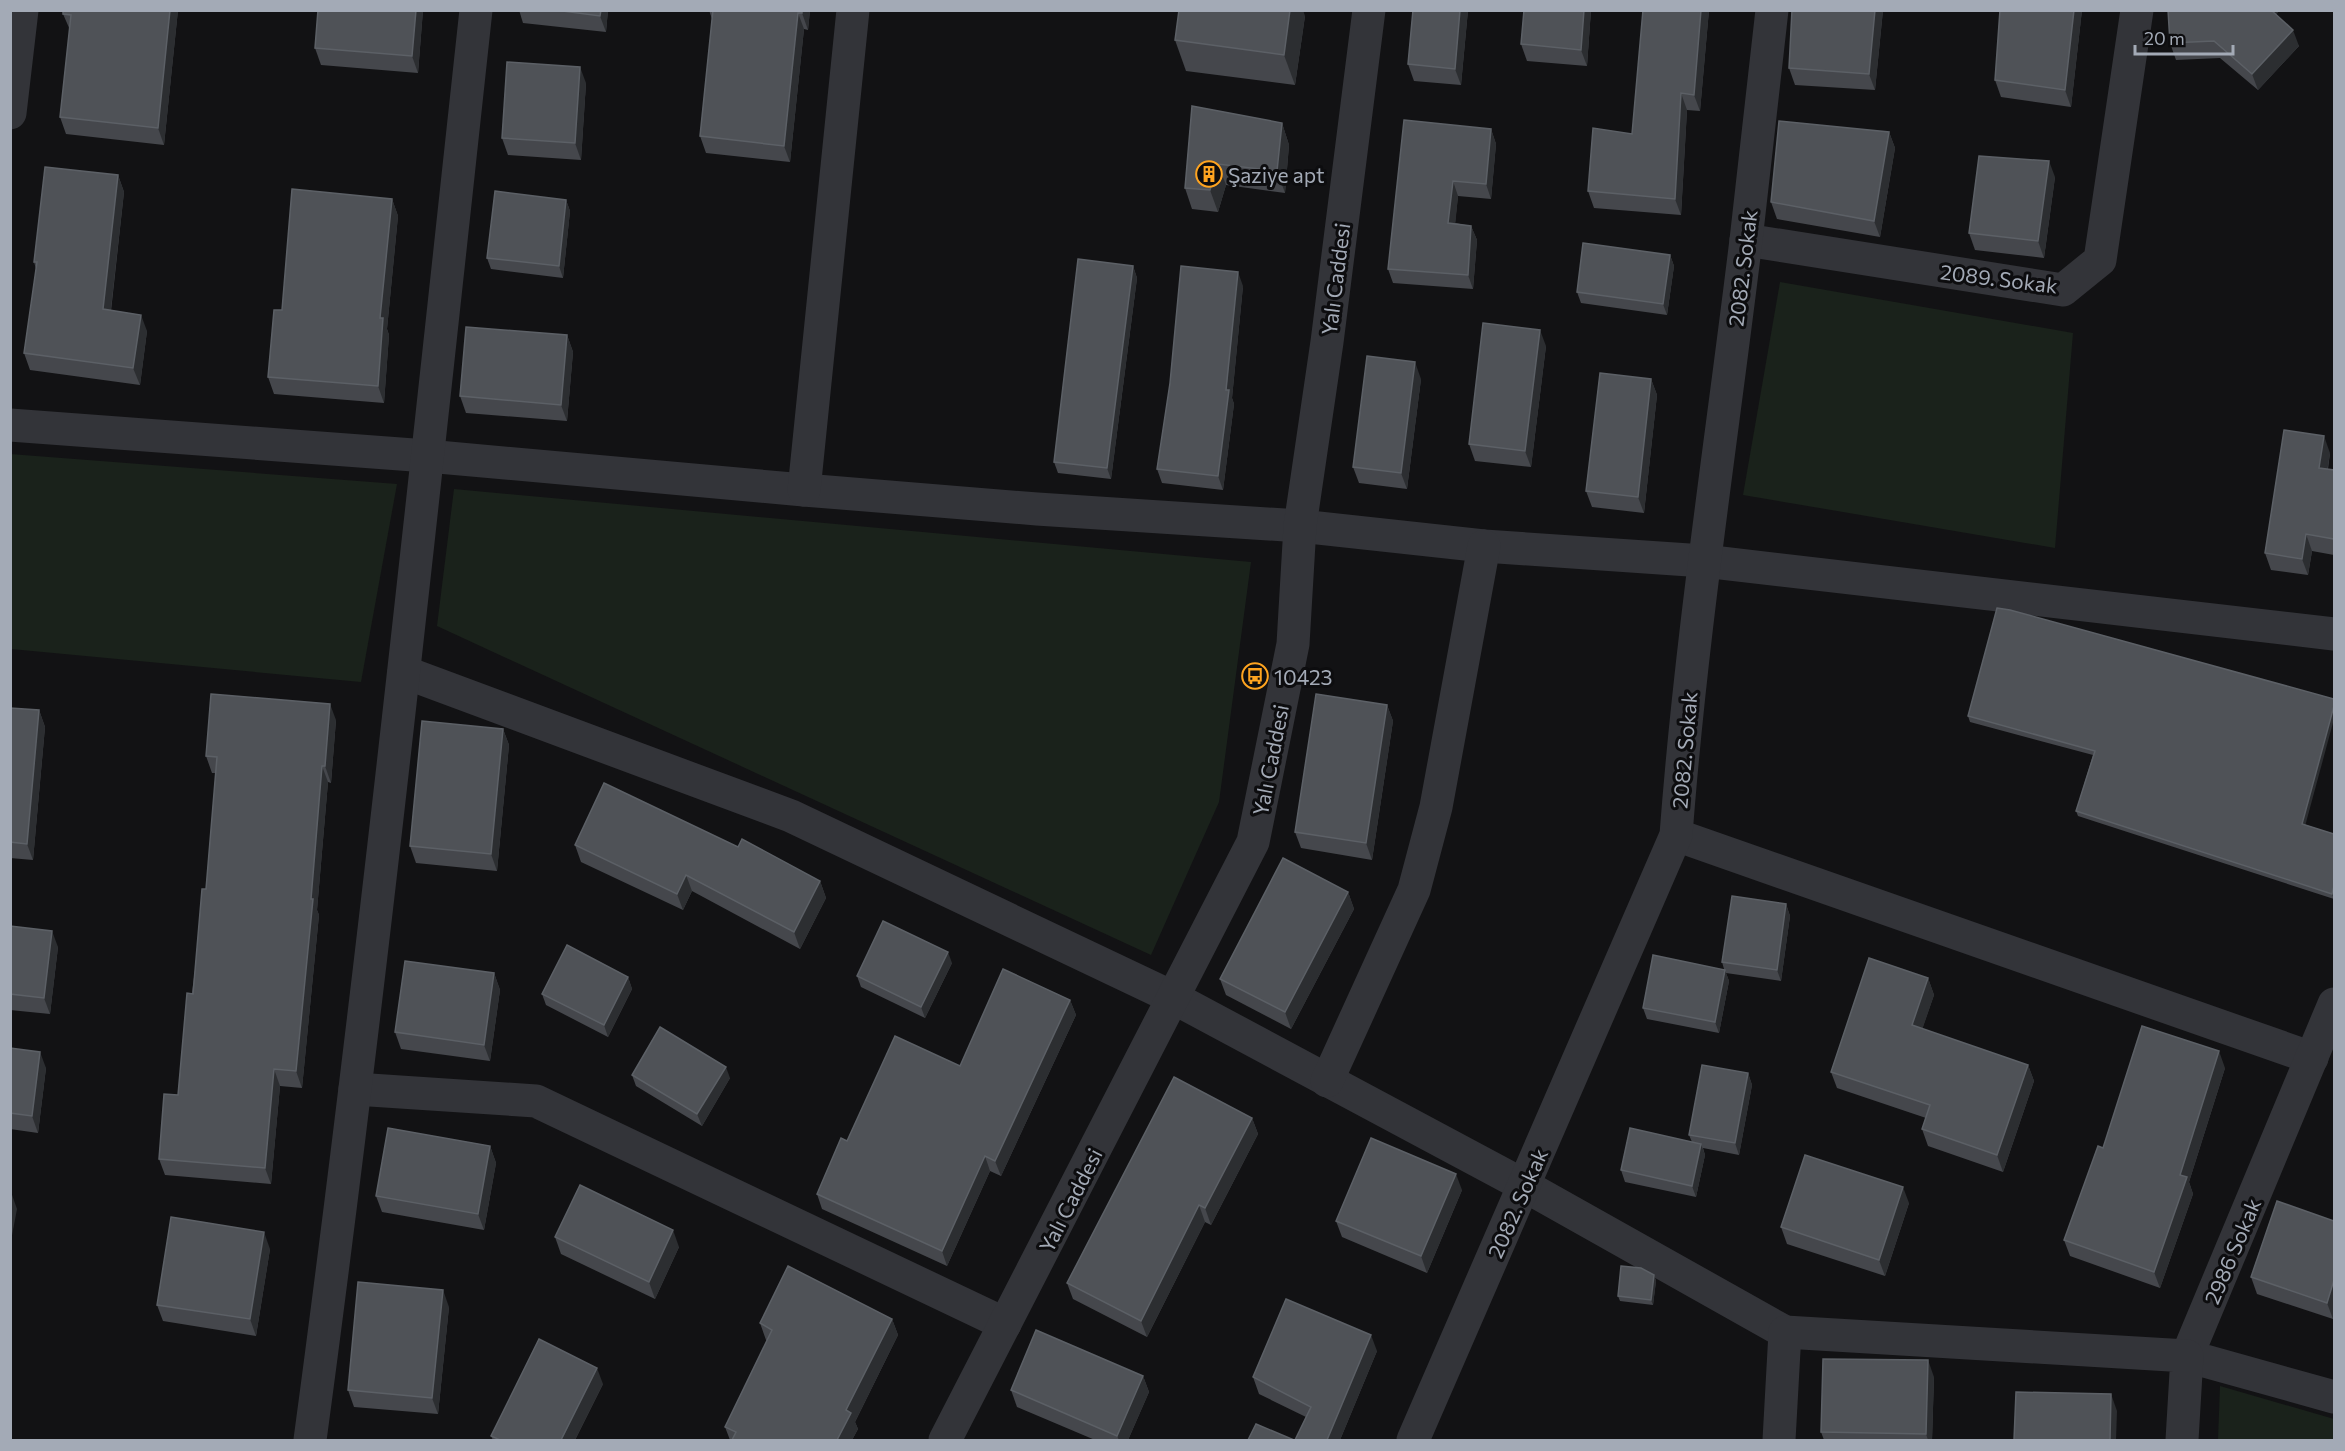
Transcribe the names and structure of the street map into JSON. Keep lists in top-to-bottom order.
{
  "streets": {
    "street": [
      "2082. Sokak",
      "2089. Sokak",
      "Yalı Caddesi",
      "2986 Sokak"
    ]
  },
  "crossings": [
    ["2082. Sokak", "2089. Sokak"]
  ],
  "places": {
    "building": ["Şaziye apt"],
    "bus stop": ["10423"]
  },
  "scale_bar": "20 m"
}
